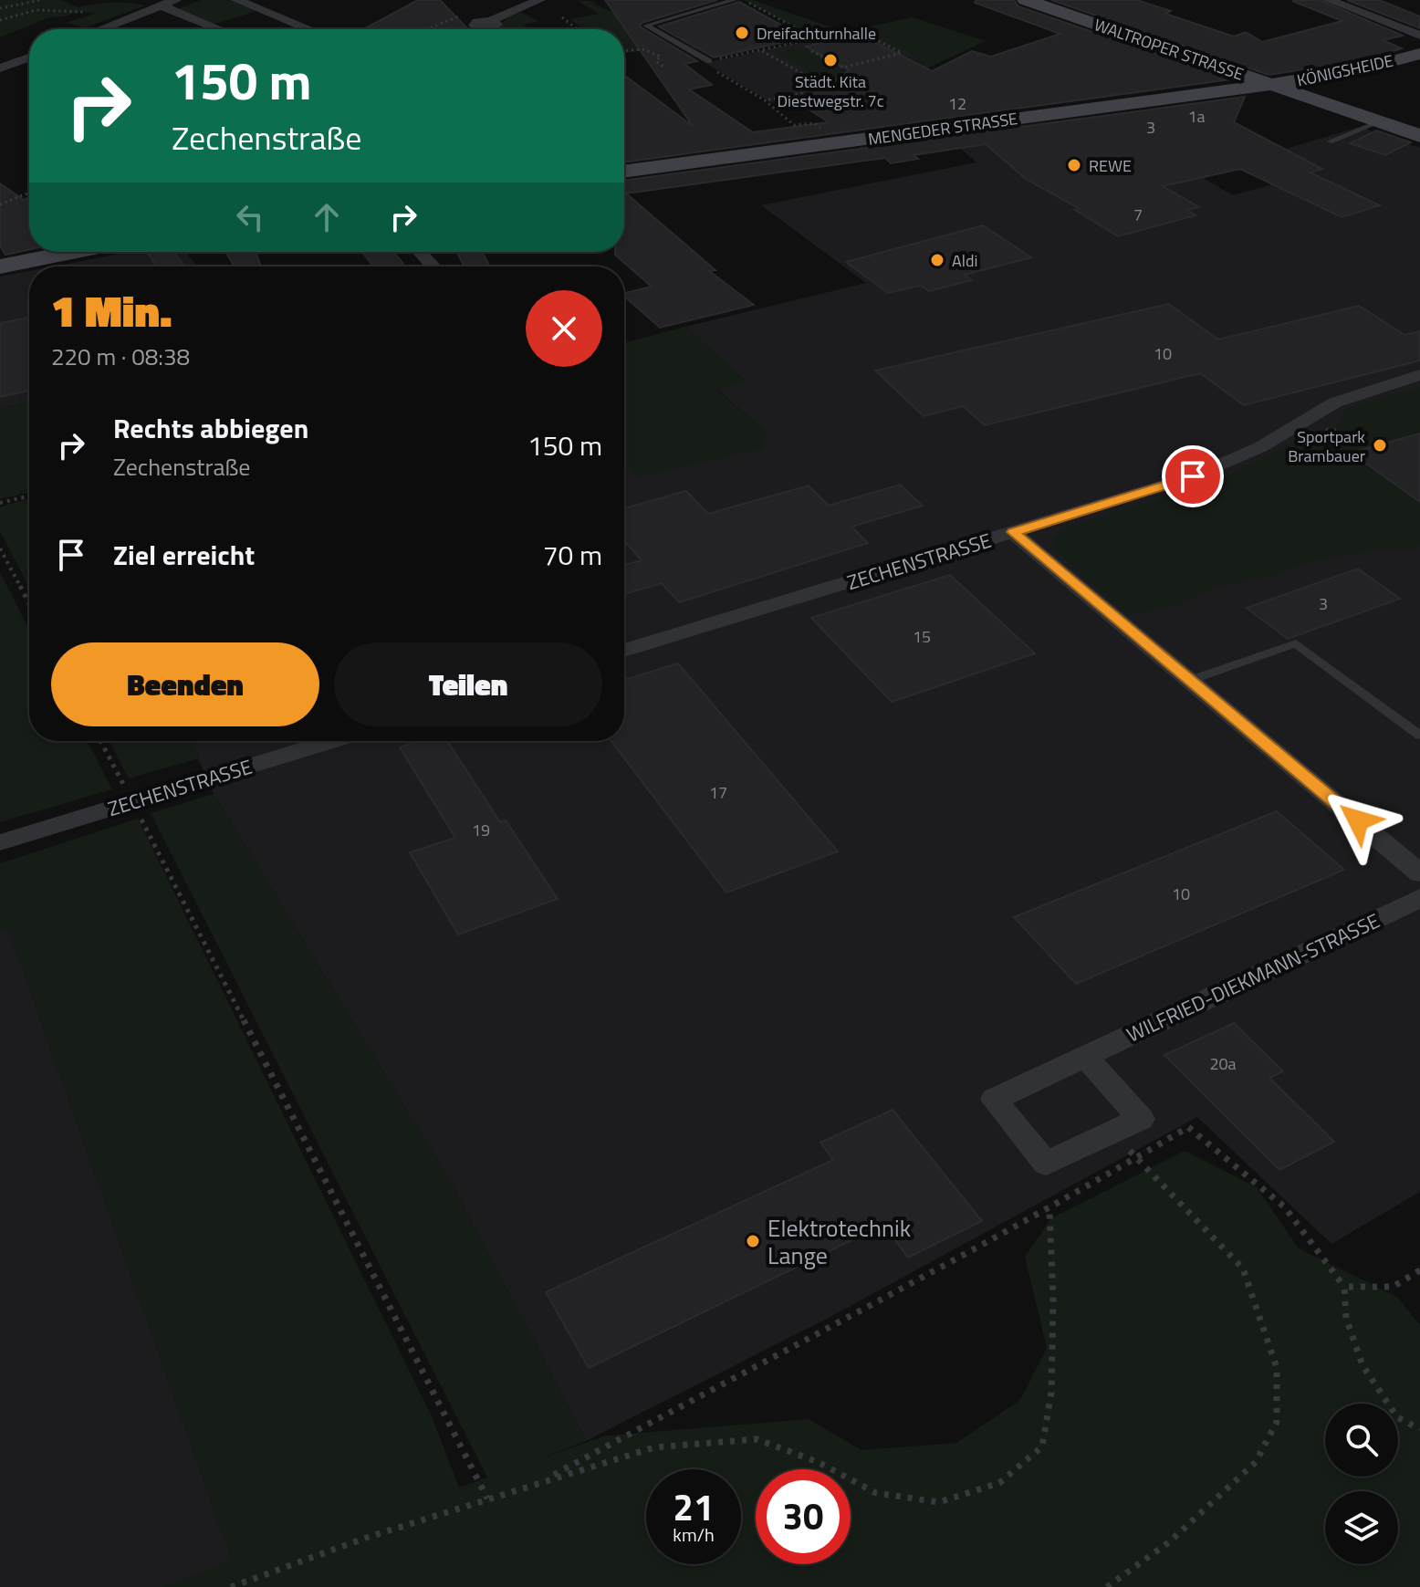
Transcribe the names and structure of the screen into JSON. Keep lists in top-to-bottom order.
{
  "streets": {
    "main road": ["WALTROPER STRASSE", "KÖNIGSHEIDE", "MENGEDER STRASSE"],
    "street": ["ZECHENSTRASSE", "WILFRIED-DIEKMANN-STRASSE"]
  },
  "crossings": [
    ["WALTROPER STRASSE", "KÖNIGSHEIDE"],
    ["WALTROPER STRASSE", "MENGEDER STRASSE"],
    ["KÖNIGSHEIDE", "MENGEDER STRASSE"]
  ],
  "places": [
    "Dreifachturnhalle",
    "Städt. Kita Diestwegstr. 7c",
    "REWE",
    "Aldi",
    "Sportpark Brambauer",
    "Elektrotechnik Lange"
  ],
  "house_numbers": [
    "12",
    "1a",
    "3",
    "7",
    "10",
    "3",
    "15",
    "17",
    "19",
    "10",
    "20a"
  ],
  "page": {
    "turn": ["150 m", "Zechenstraße"],
    "heading": ["1 Min.", "220 m · 08:38"],
    "list": [
      {
        "name": "Rechts abbiegen",
        "note": "Zechenstraße",
        "value": "150 m"
      },
      {
        "name": "Ziel erreicht",
        "value": "70 m"
      }
    ],
    "buttons": ["Beenden", "Teilen"],
    "speed": "21 km/h",
    "limit": "30"
  }
}
